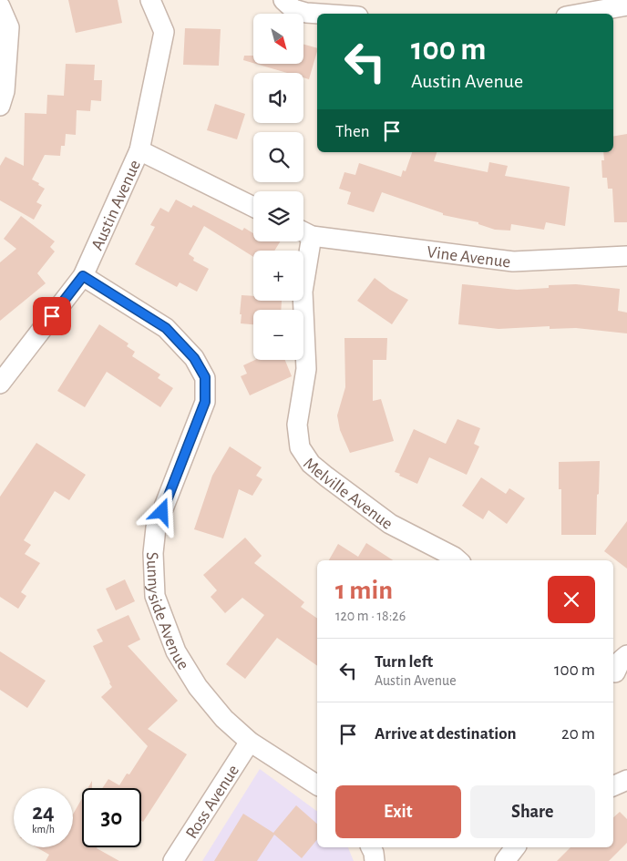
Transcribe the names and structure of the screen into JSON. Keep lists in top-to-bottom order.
{
  "streets": {
    "street": [
      "Austin Avenue",
      "Vine Avenue",
      "Melville Avenue",
      "Sunnyside Avenue",
      "Ross Avenue"
    ]
  },
  "crossings": [
    ["Austin Avenue", "Sunnyside Avenue"],
    ["Sunnyside Avenue", "Ross Avenue"]
  ],
  "north": "bottom right",
  "page": {
    "map_buttons": ["+", "−"],
    "turn": ["100 m", "Austin Avenue"],
    "then": "Then",
    "heading": ["1 min", "120 m · 18:26"],
    "list": [
      {
        "name": "Turn left",
        "note": "Austin Avenue",
        "value": "100 m"
      },
      {
        "name": "Arrive at destination",
        "value": "20 m"
      }
    ],
    "buttons": ["Exit", "Share"],
    "speed": "24 km/h",
    "limit": "30"
  }
}
